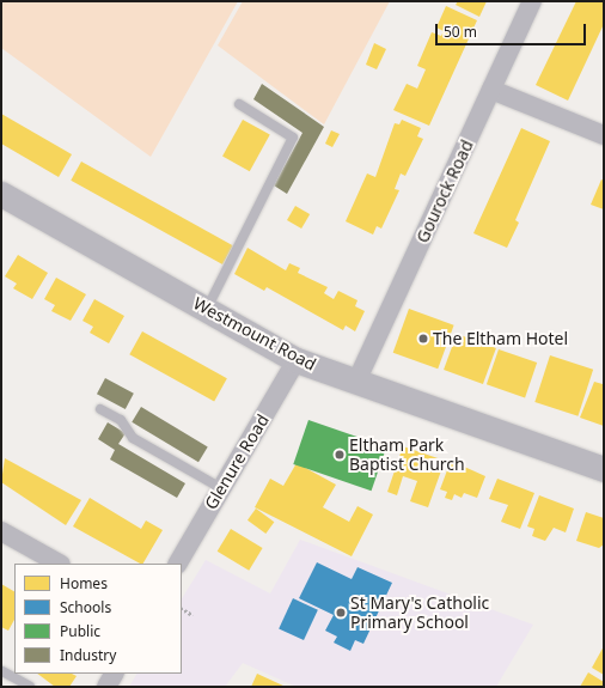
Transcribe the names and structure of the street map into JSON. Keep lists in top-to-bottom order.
{
  "streets": {
    "street": ["Gourock Road", "Westmount Road", "Glenure Road"]
  },
  "crossings": [
    ["Gourock Road", "Westmount Road"],
    ["Westmount Road", "Glenure Road"]
  ],
  "places": ["The Eltham Hotel", "Eltham Park Baptist Church", "St Mary's Catholic Primary School"],
  "legend": [
    "Homes",
    "Schools",
    "Public",
    "Industry"
  ],
  "scale_bar": "50 m"
}
